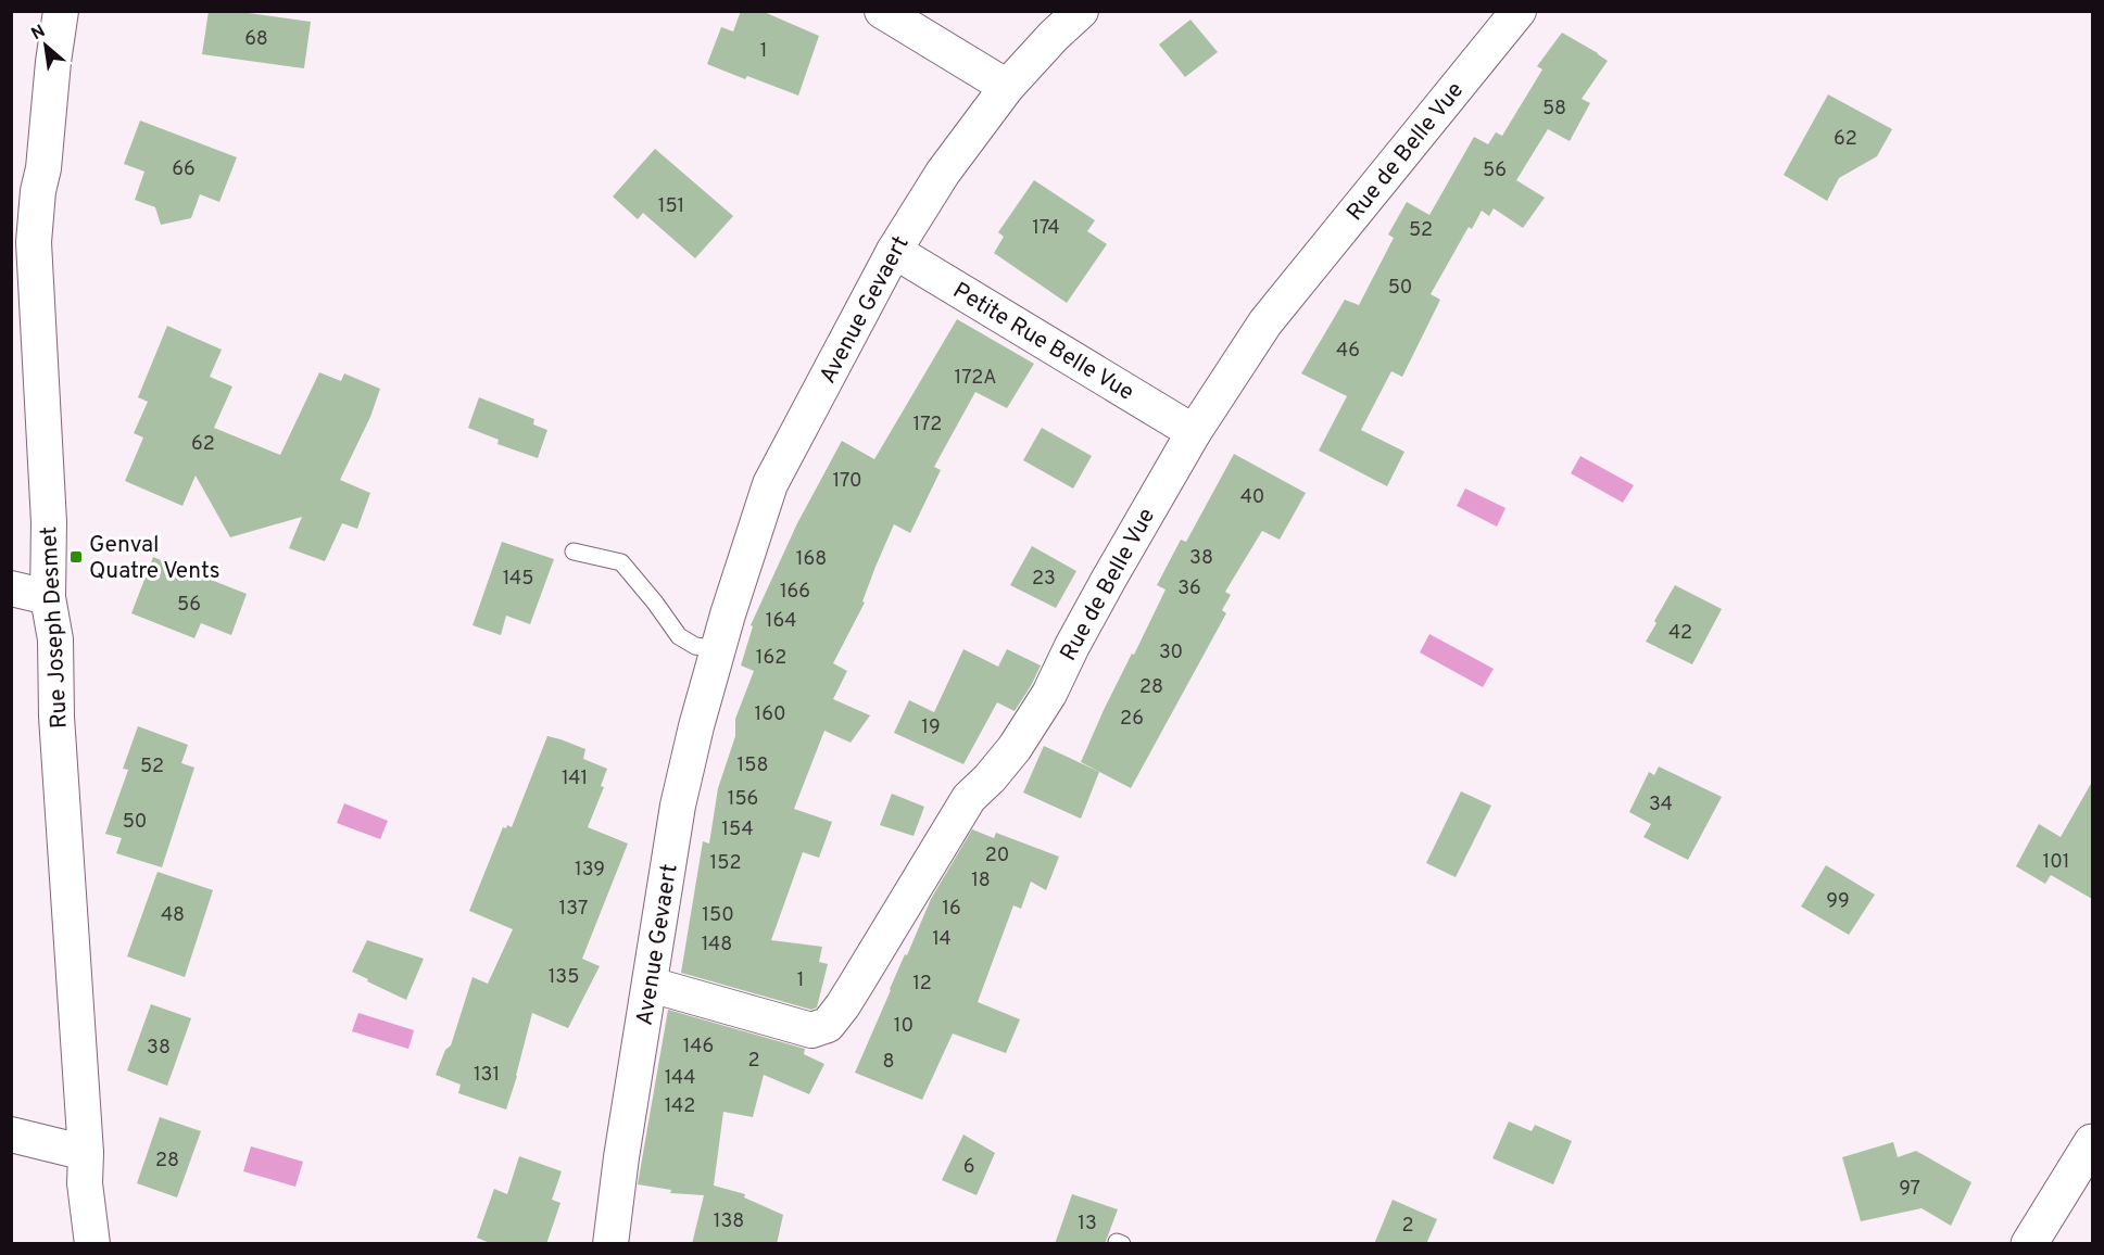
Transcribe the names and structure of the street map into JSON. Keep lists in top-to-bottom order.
{
  "streets": {
    "street": [
      "Rue de Belle Vue",
      "Avenue Gevaert",
      "Petite Rue Belle Vue",
      "Rue Joseph Desmet"
    ]
  },
  "crossings": [
    ["Rue de Belle Vue", "Avenue Gevaert"],
    ["Rue de Belle Vue", "Petite Rue Belle Vue"],
    ["Avenue Gevaert", "Petite Rue Belle Vue"]
  ],
  "places": {
    "transit": ["Genval Quatre Vents"]
  },
  "house_numbers": [
    "68",
    "1",
    "58",
    "62",
    "66",
    "56",
    "151",
    "174",
    "52",
    "50",
    "46",
    "172A",
    "172",
    "62",
    "170",
    "40",
    "38",
    "168",
    "145",
    "23",
    "36",
    "166",
    "56",
    "164",
    "42",
    "30",
    "162",
    "28",
    "160",
    "26",
    "19",
    "158",
    "52",
    "141",
    "156",
    "34",
    "50",
    "154",
    "20",
    "101",
    "152",
    "139",
    "18",
    "99",
    "137",
    "16",
    "48",
    "150",
    "14",
    "148",
    "135",
    "1",
    "12",
    "10",
    "146",
    "38",
    "2",
    "8",
    "131",
    "144",
    "142",
    "28",
    "6",
    "97",
    "138",
    "13",
    "2"
  ],
  "north": "top left"
}
